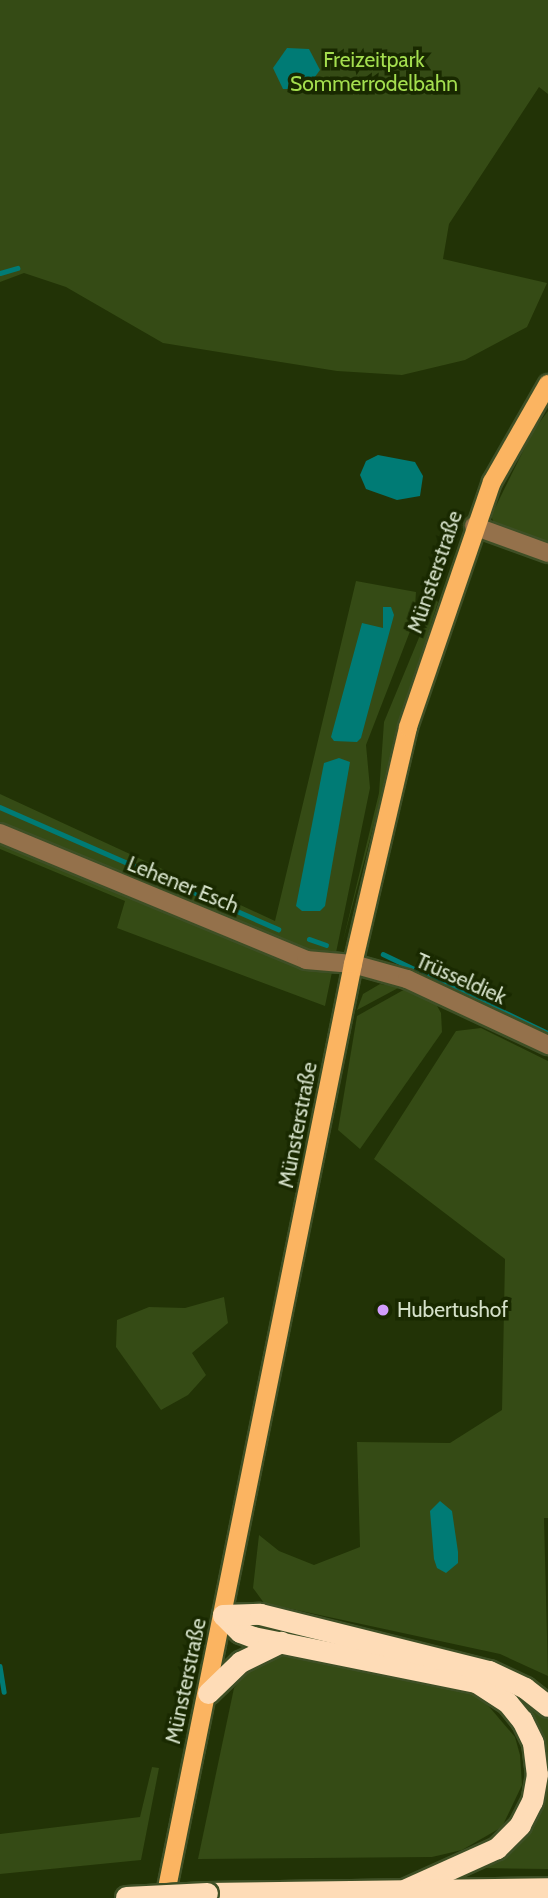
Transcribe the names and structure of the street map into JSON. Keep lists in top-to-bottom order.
{
  "streets": {
    "main road": ["Münsterstraße"],
    "street": ["Lehener Esch", "Trüsseldiek"]
  },
  "crossings": [
    ["Münsterstraße", "Lehener Esch"],
    ["Münsterstraße", "Trüsseldiek"],
    ["Lehener Esch", "Trüsseldiek"]
  ],
  "parks": ["Freizeitpark Sommerrodelbahn"],
  "places": ["Hubertushof"]
}
